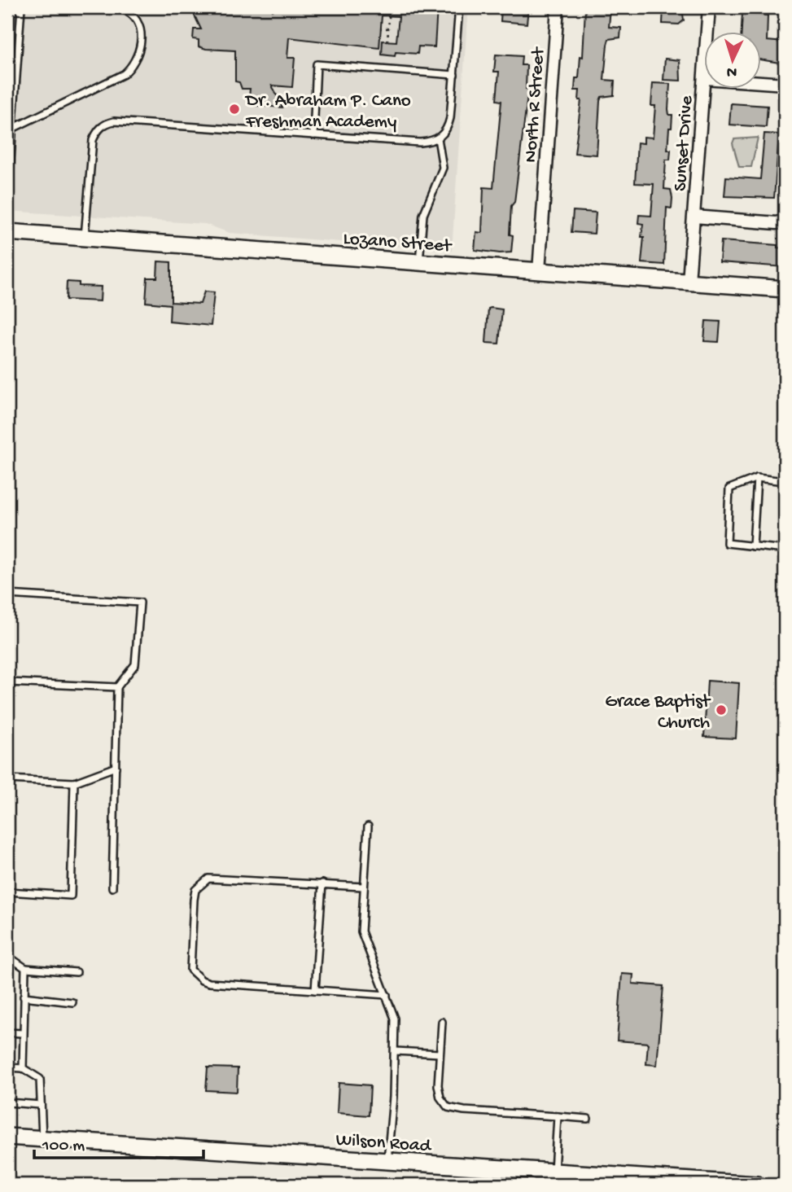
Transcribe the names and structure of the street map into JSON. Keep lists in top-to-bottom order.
{
  "streets": {
    "street": [
      "North R Street",
      "Sunset Drive",
      "Lozano Street",
      "Wilson Road"
    ]
  },
  "crossings": [
    ["North R Street", "Lozano Street"],
    ["Sunset Drive", "Lozano Street"]
  ],
  "places": ["Dr. Abraham P. Cano Freshman Academy", "Grace Baptist Church"],
  "scale_bar": "100 m",
  "north": "bottom"
}
